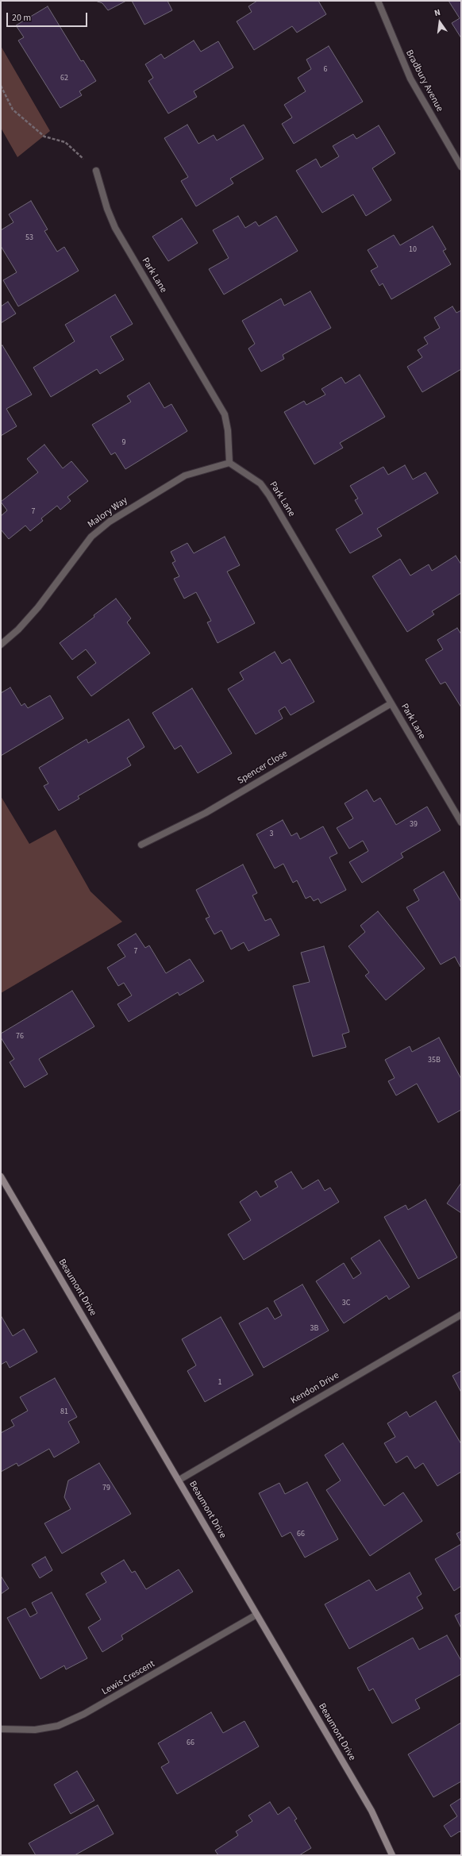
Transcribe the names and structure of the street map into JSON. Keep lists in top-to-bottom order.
{
  "streets": {
    "street": [
      "Bradbury Avenue",
      "Park Lane",
      "Malory Way",
      "Spencer Close",
      "Beaumont Drive",
      "Kendon Drive",
      "Lewis Crescent"
    ]
  },
  "crossings": [
    ["Park Lane", "Malory Way"],
    ["Park Lane", "Spencer Close"],
    ["Beaumont Drive", "Kendon Drive"],
    ["Beaumont Drive", "Lewis Crescent"]
  ],
  "house_numbers": [
    "6",
    "62",
    "53",
    "10",
    "9",
    "7",
    "39",
    "3",
    "7",
    "76",
    "35B",
    "3C",
    "3B",
    "1",
    "81",
    "79",
    "66",
    "66"
  ],
  "scale_bar": "20 m",
  "north": "top"
}
